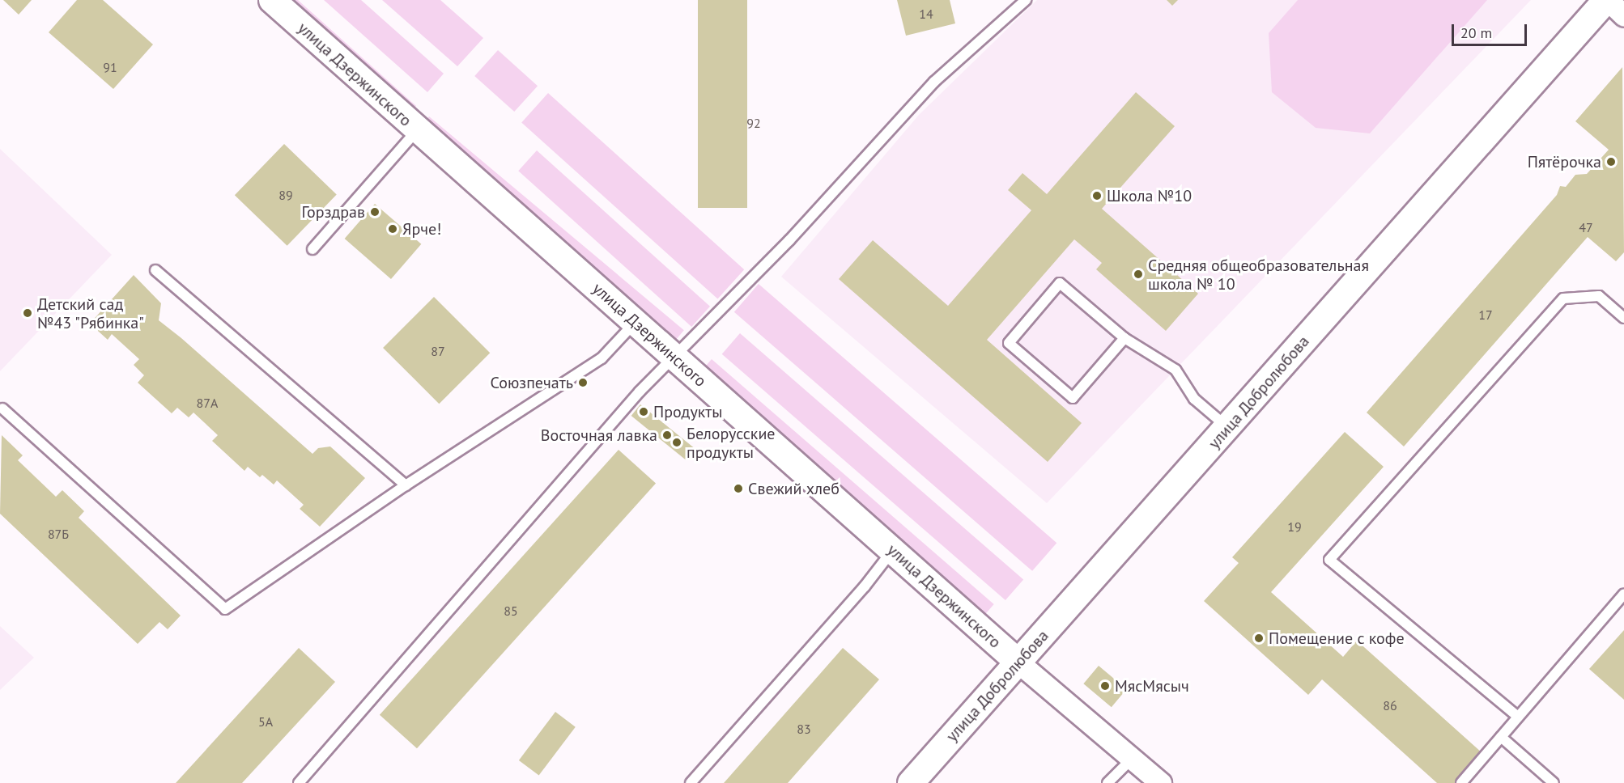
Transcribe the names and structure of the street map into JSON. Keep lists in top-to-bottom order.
{
  "streets": {
    "street": ["улица Дзержинского", "улица Добролюбова"]
  },
  "crossings": [
    ["улица Дзержинского", "улица Добролюбова"]
  ],
  "places": [
    "Пятёрочка",
    "Школа №10",
    "Горздрав",
    "Ярче!",
    "Средняя общеобразовательная школа № 10",
    "Детский сад №43 \"Рябинка\"",
    "Союзпечать",
    "Продукты",
    "Восточная лавка",
    "Белорусские продукты",
    "Свежий хлеб",
    "Помещение с кофе",
    "МясМясыч"
  ],
  "house_numbers": [
    "14",
    "91",
    "92",
    "89",
    "47",
    "17",
    "87",
    "87А",
    "19",
    "87Б",
    "85",
    "86",
    "5А",
    "83"
  ],
  "scale_bar": "20 m"
}
